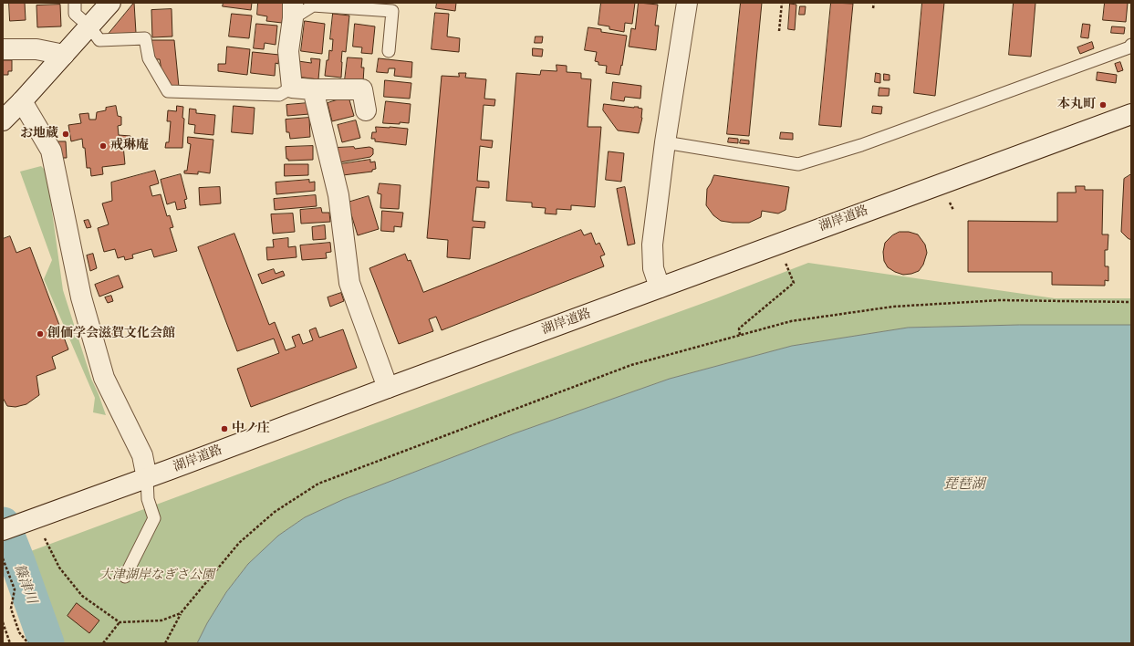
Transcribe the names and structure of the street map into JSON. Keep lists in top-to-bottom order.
{
  "streets": {
    "street": ["湖岸道路"]
  },
  "water": ["琵琶湖", "篠津川"],
  "parks": ["大津湖岸なぎさ公園"],
  "places": [
    "本丸町",
    "お地蔵",
    "戒琳庵",
    "創価学会滋賀文化会館",
    "中ノ庄"
  ]
}
